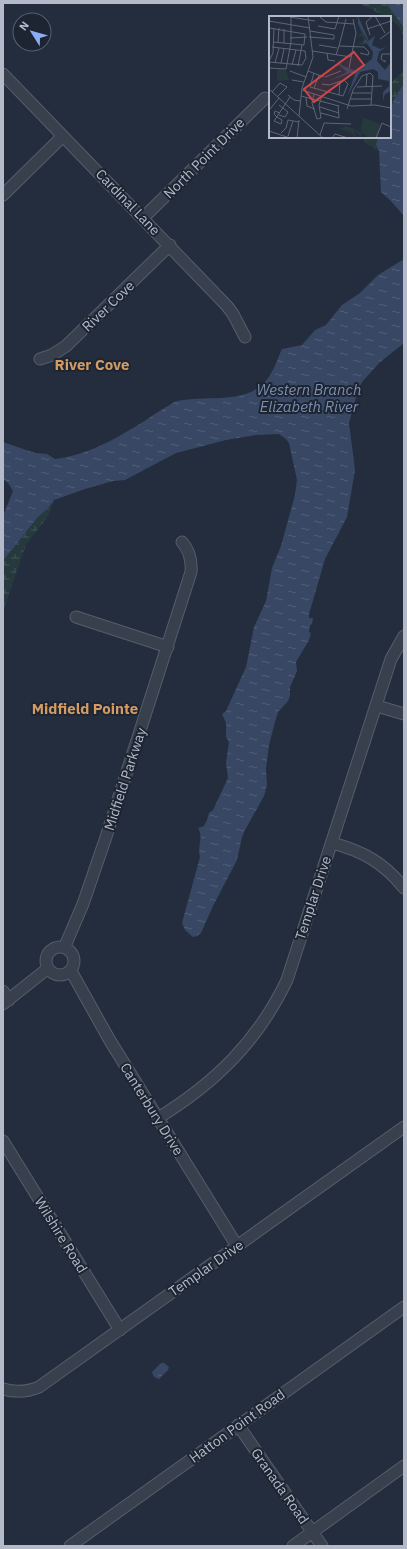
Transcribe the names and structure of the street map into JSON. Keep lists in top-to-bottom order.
{
  "streets": {
    "street": [
      "North Point Drive",
      "Cardinal Lane",
      "River Cove",
      "Midfield Parkway",
      "Templar Drive",
      "Canterbury Drive",
      "Wilshire Road",
      "Hatton Point Road",
      "Granada Road"
    ]
  },
  "crossings": [
    ["North Point Drive", "Cardinal Lane"],
    ["Cardinal Lane", "River Cove"],
    ["Midfield Parkway", "Canterbury Drive"],
    ["Templar Drive", "Canterbury Drive"],
    ["Templar Drive", "Wilshire Road"],
    ["Hatton Point Road", "Granada Road"]
  ],
  "districts": ["River Cove", "Midfield Pointe"],
  "water": ["Western Branch Elizabeth River"],
  "north": "top left"
}
